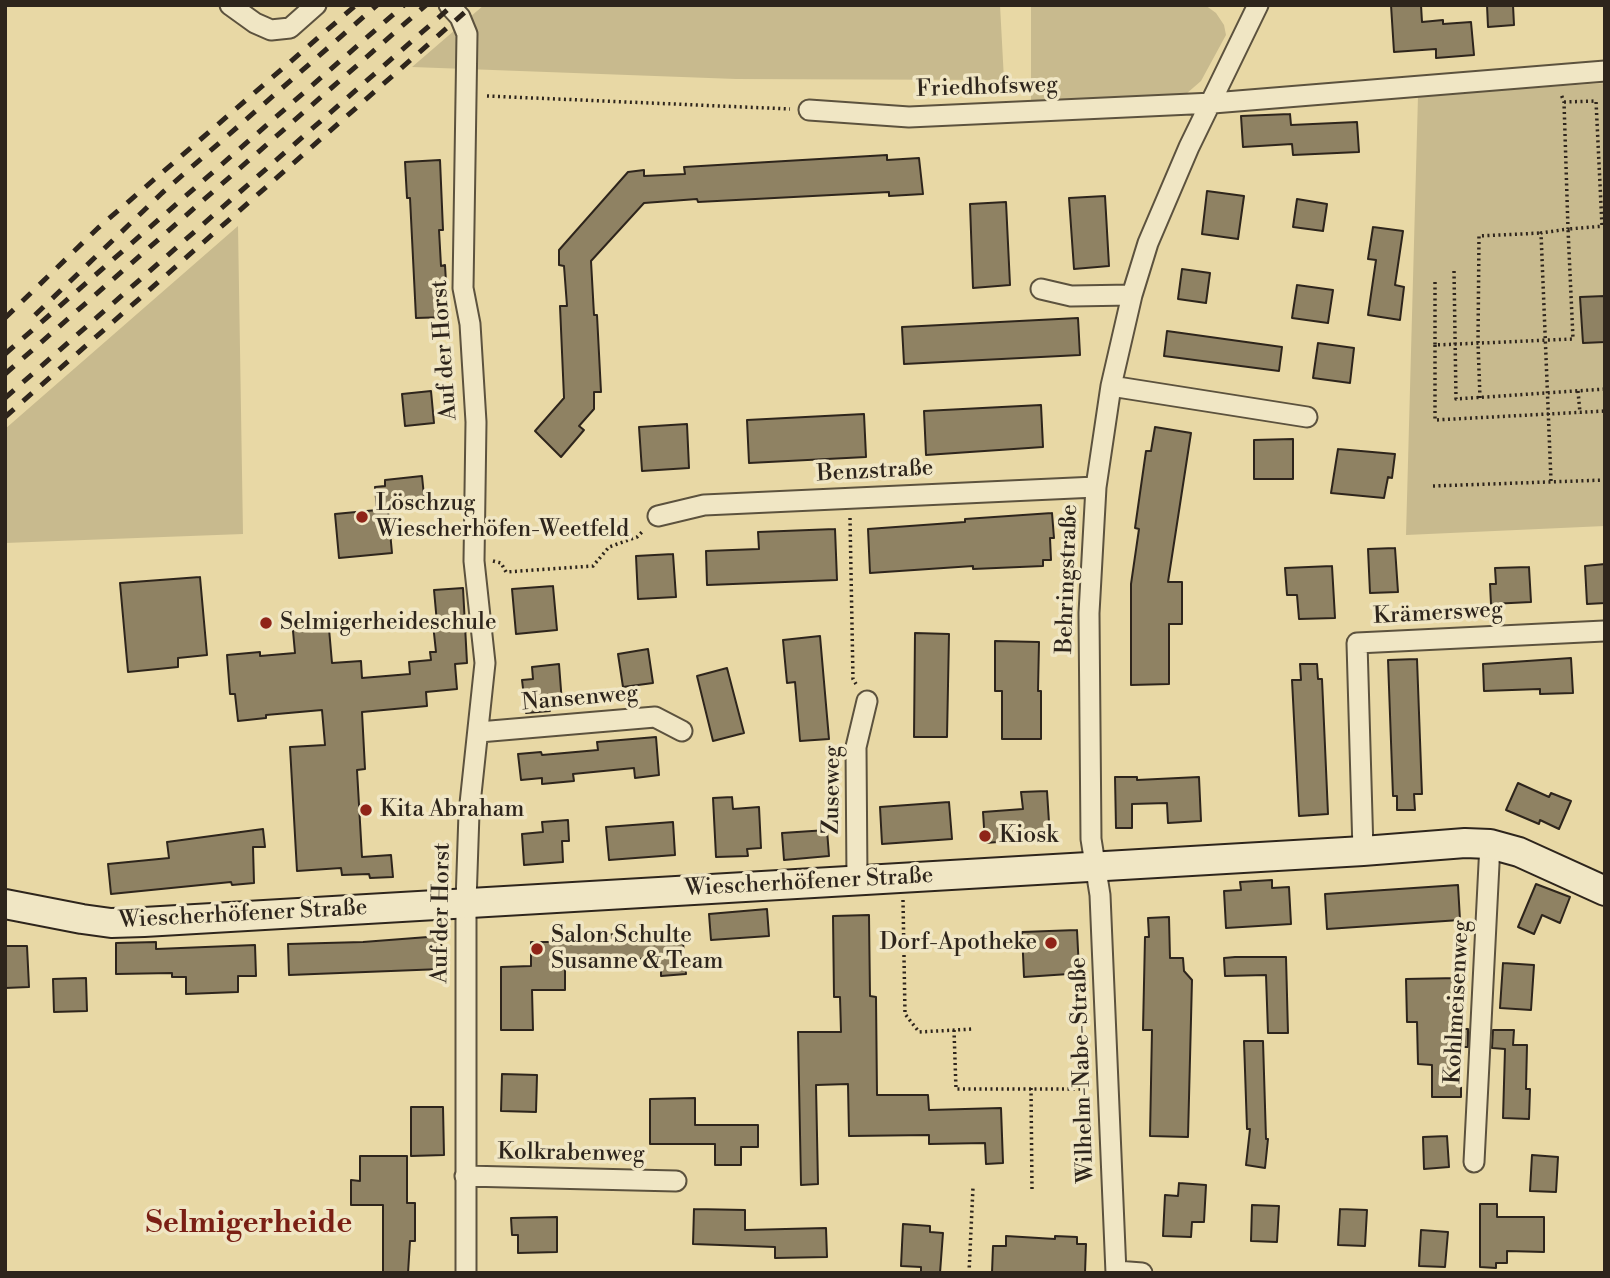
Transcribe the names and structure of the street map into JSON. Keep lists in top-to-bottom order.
{
  "streets": {
    "street": [
      "Friedhofsweg",
      "Auf der Horst",
      "Benzstraße",
      "Behringstraße",
      "Krämersweg",
      "Nansenweg",
      "Zuseweg",
      "Wiescherhöfener Straße",
      "Kohlmeisenweg",
      "Wilhelm-Nabe-Straße",
      "Kolkrabenweg"
    ]
  },
  "crossings": [
    ["Friedhofsweg", "Behringstraße"],
    ["Auf der Horst", "Nansenweg"],
    ["Auf der Horst", "Wiescherhöfener Straße"],
    ["Auf der Horst", "Kolkrabenweg"],
    ["Benzstraße", "Behringstraße"],
    ["Behringstraße", "Wiescherhöfener Straße"],
    ["Behringstraße", "Wilhelm-Nabe-Straße"],
    ["Krämersweg", "Wiescherhöfener Straße"],
    ["Zuseweg", "Wiescherhöfener Straße"],
    ["Wiescherhöfener Straße", "Kohlmeisenweg"],
    ["Wiescherhöfener Straße", "Wilhelm-Nabe-Straße"]
  ],
  "districts": ["Selmigerheide"],
  "places": [
    "Löschzug Wiescherhöfen-Weetfeld",
    "Selmigerheideschule",
    "Kita Abraham",
    "Kiosk",
    "Dorf-Apotheke",
    "Salon Schulte Susanne & Team"
  ]
}
